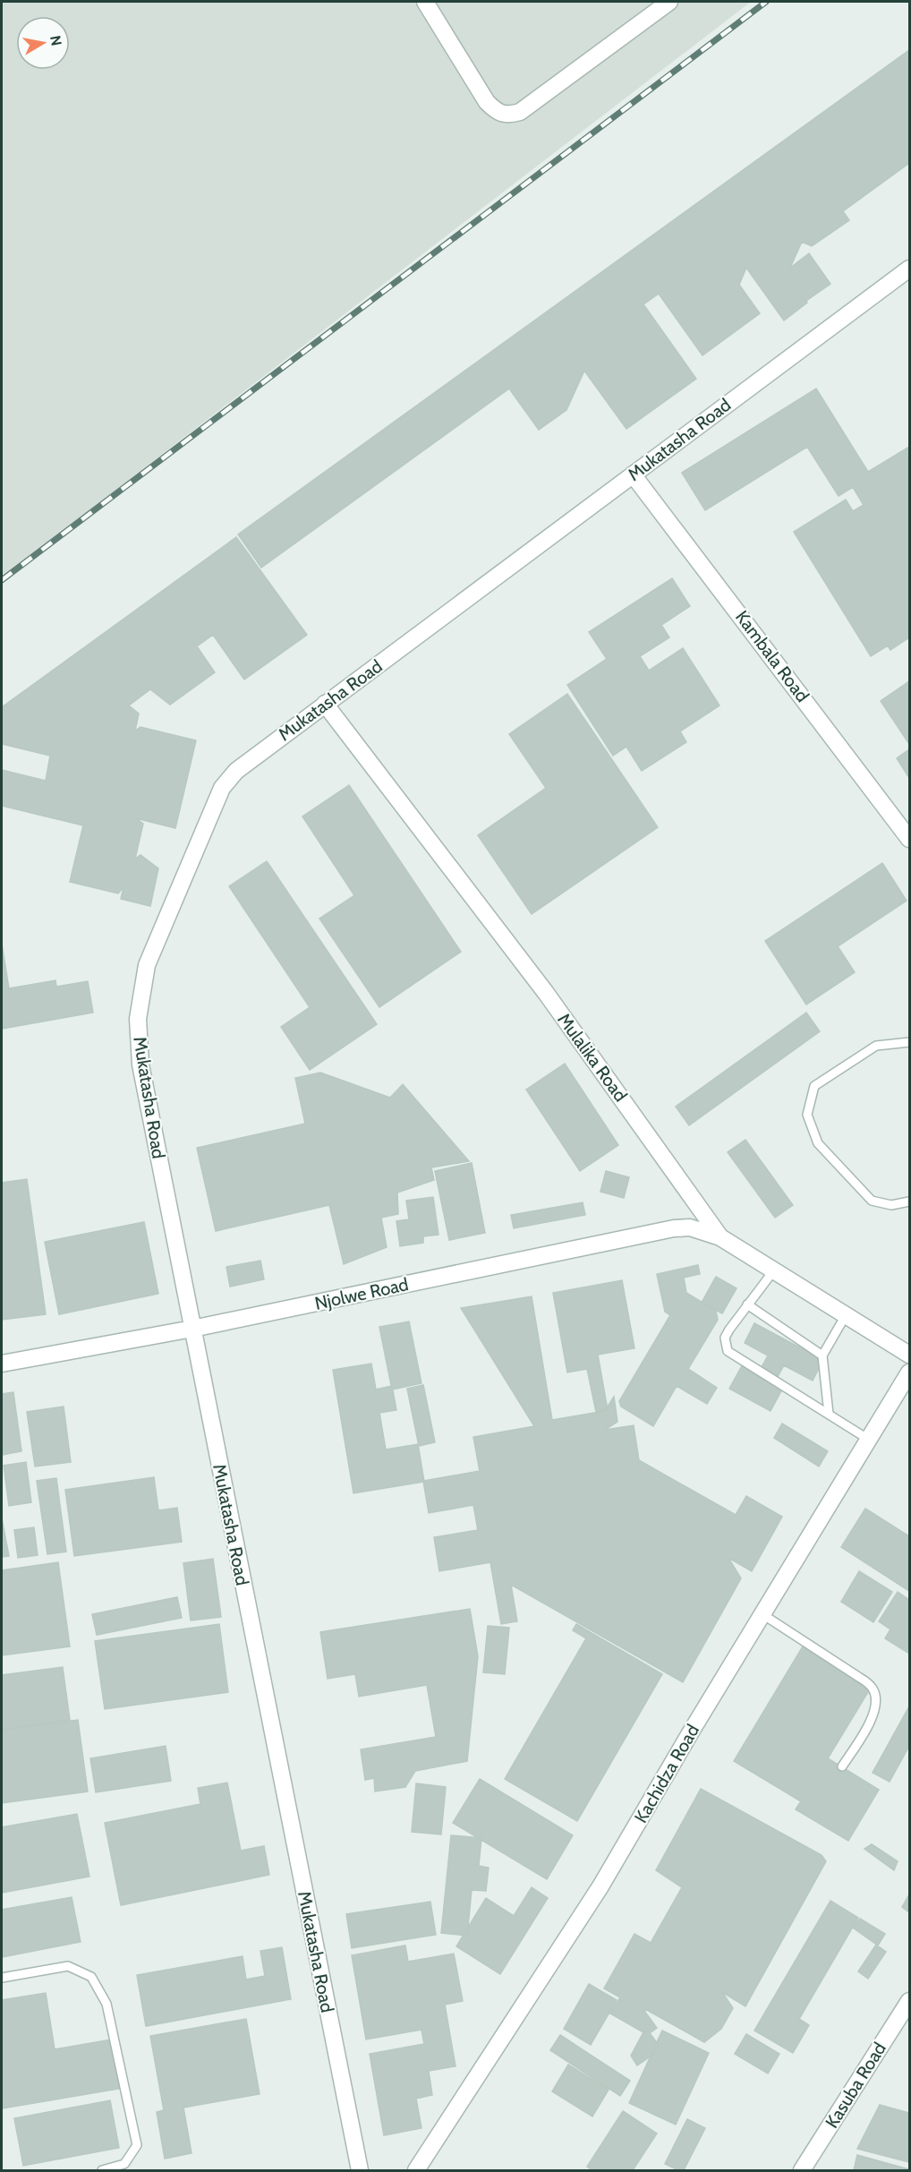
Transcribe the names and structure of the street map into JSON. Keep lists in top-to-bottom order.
{
  "streets": {
    "street": [
      "Mukatasha Road",
      "Kambala Road",
      "Mulalika Road",
      "Njolwe Road",
      "Kachidza Road",
      "Kasuba Road"
    ]
  },
  "crossings": [
    ["Mukatasha Road", "Kambala Road"],
    ["Mukatasha Road", "Mulalika Road"],
    ["Mukatasha Road", "Njolwe Road"],
    ["Mulalika Road", "Njolwe Road"]
  ],
  "north": "right"
}
